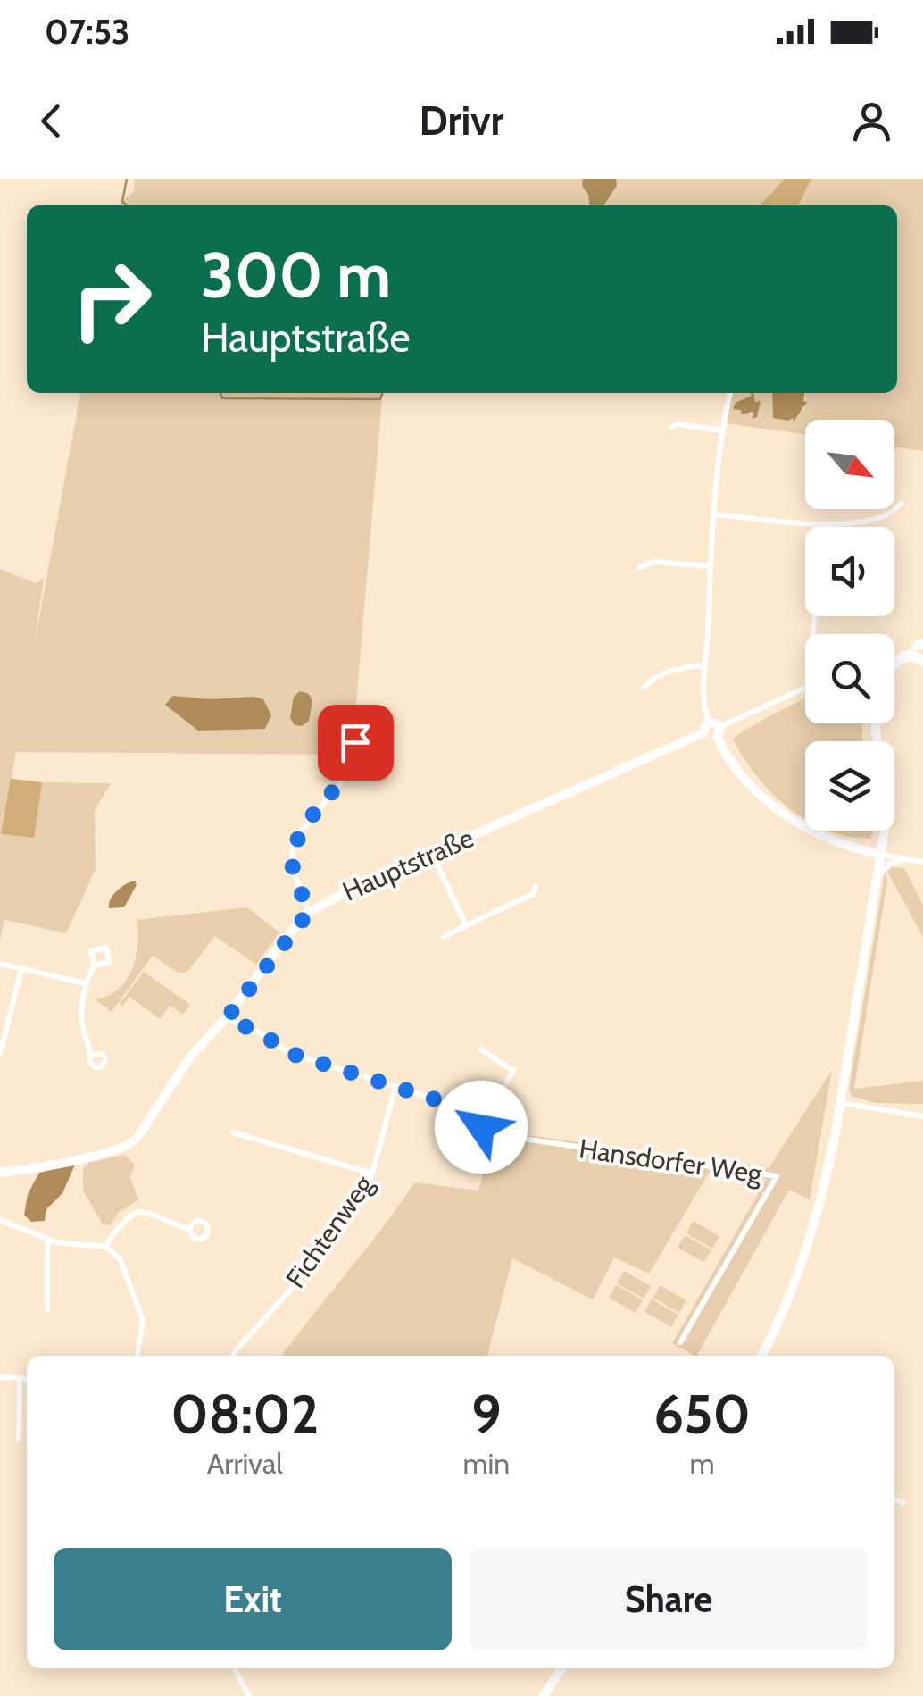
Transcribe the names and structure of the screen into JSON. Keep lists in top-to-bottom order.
{
  "streets": {
    "street": ["Hauptstraße", "Hansdorfer Weg", "Fichtenweg"]
  },
  "crossings": [
    ["Hauptstraße", "Hansdorfer Weg"],
    ["Hansdorfer Weg", "Fichtenweg"]
  ],
  "north": "bottom right",
  "page": {
    "status": "07:53",
    "header": "Drivr",
    "turn": ["300 m", "Hauptstraße"],
    "eta": [
      "08:02",
      "Arrival",
      "9",
      "min",
      "650",
      "m"
    ],
    "buttons": ["Exit", "Share"]
  }
}
